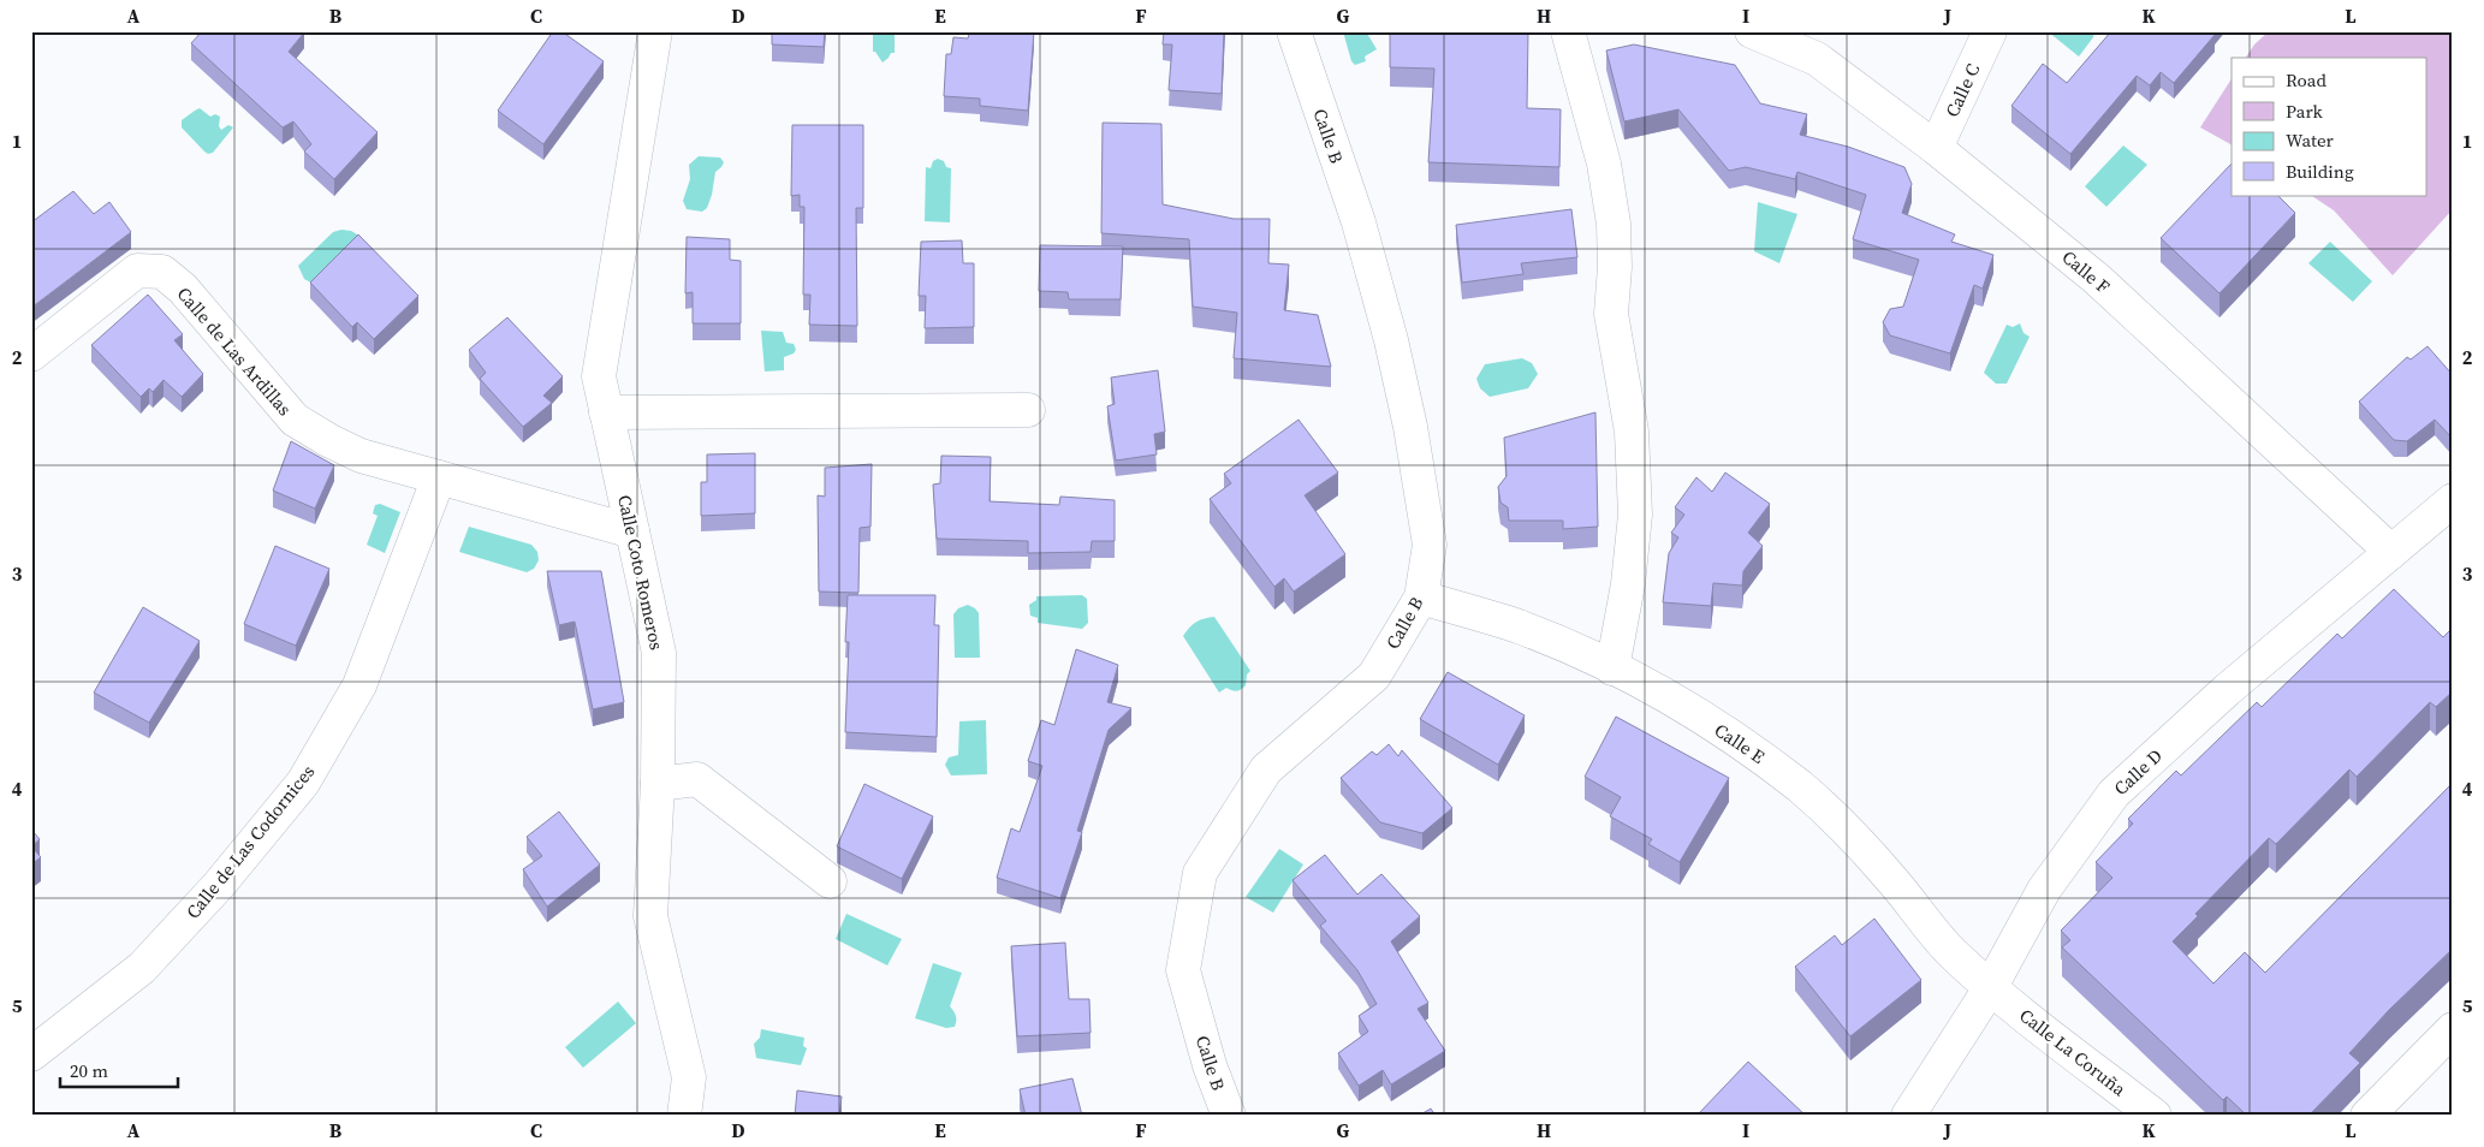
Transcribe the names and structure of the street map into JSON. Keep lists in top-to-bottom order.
{
  "streets": {
    "street": [
      "Calle C",
      "Calle B",
      "Calle F",
      "Calle de Las Ardillas",
      "Calle Coto Romeros",
      "Calle E",
      "Calle D",
      "Calle de Las Codornices",
      "Calle La Coruña"
    ]
  },
  "crossings": [
    ["Calle C", "Calle F"],
    ["Calle B", "Calle E"],
    ["Calle F", "Calle D"],
    ["Calle de Las Ardillas", "Calle Coto Romeros"],
    ["Calle de Las Ardillas", "Calle de Las Codornices"],
    ["Calle E", "Calle D"],
    ["Calle E", "Calle La Coruña"],
    ["Calle D", "Calle La Coruña"]
  ],
  "legend": [
    "Road",
    "Park",
    "Water",
    "Building"
  ],
  "scale_bar": "20 m",
  "grid": {
    "columns": [
      "A",
      "B",
      "C",
      "D",
      "E",
      "F",
      "G",
      "H",
      "I",
      "J",
      "K",
      "L"
    ],
    "rows": [
      "1",
      "2",
      "3",
      "4",
      "5"
    ]
  }
}
